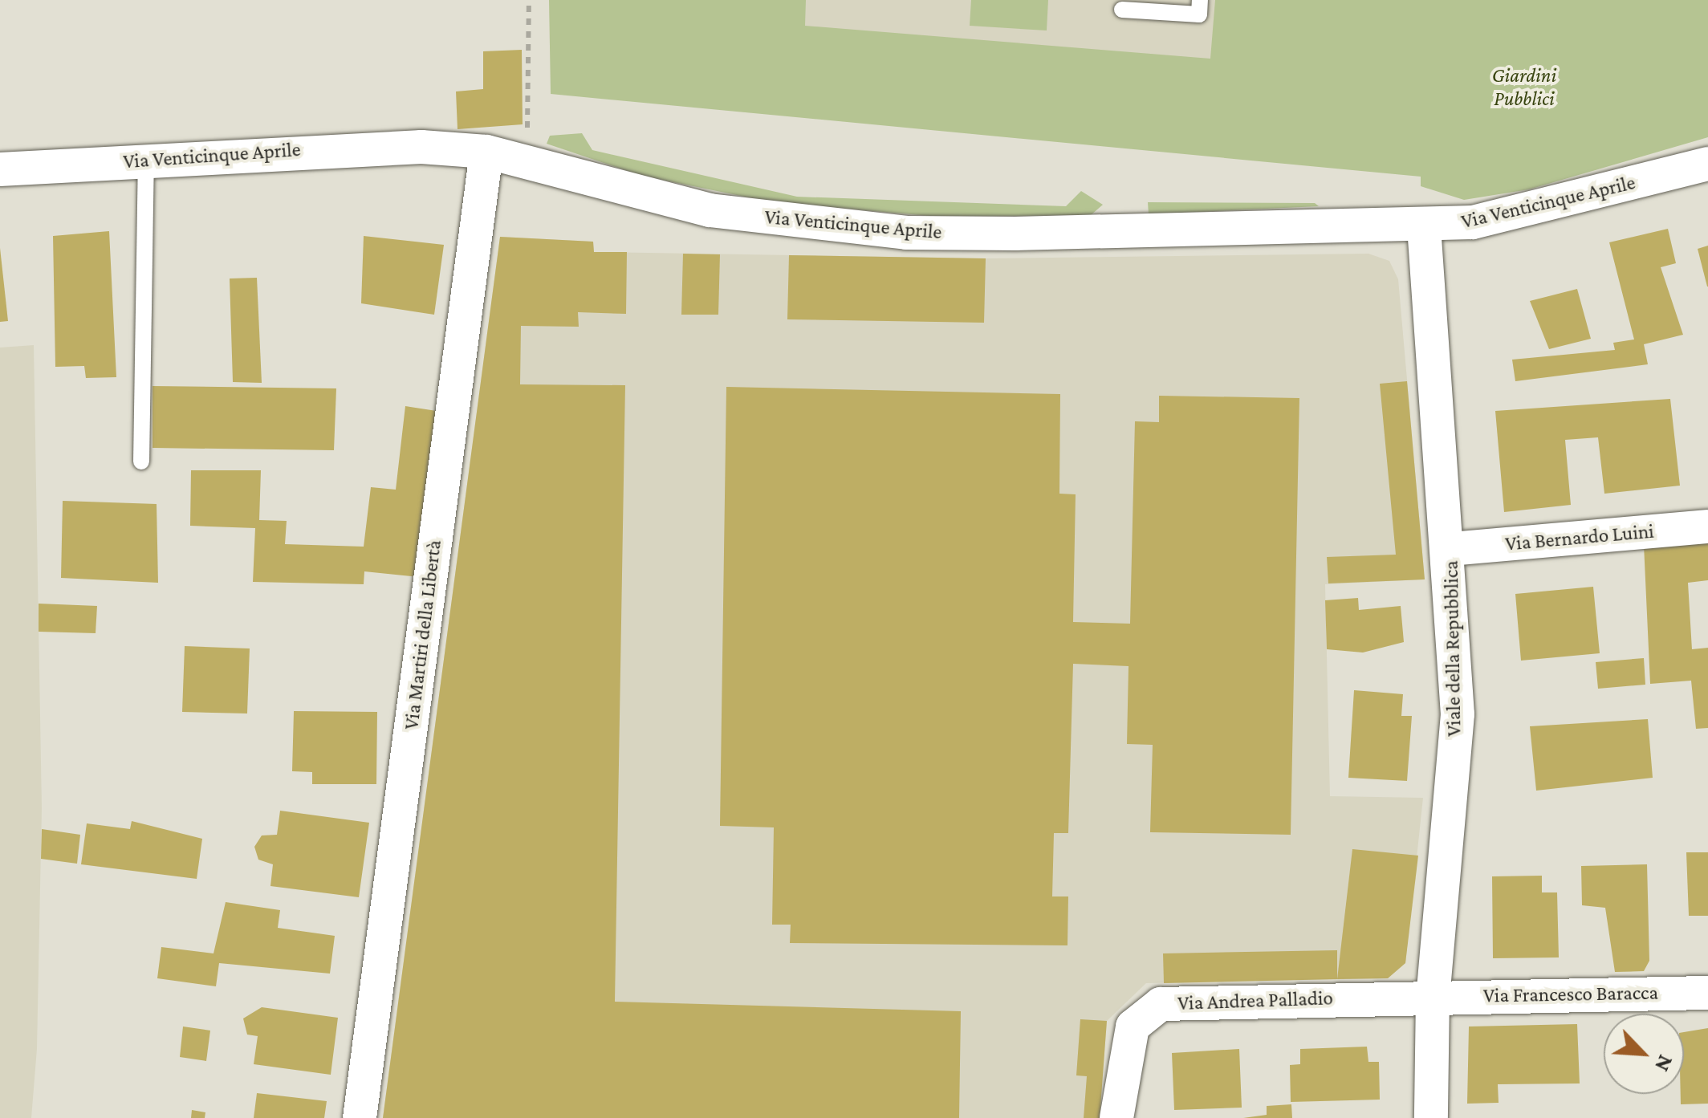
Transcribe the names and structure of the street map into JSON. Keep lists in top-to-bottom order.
{
  "streets": {
    "street": [
      "Via Venticinque Aprile",
      "Via Bernardo Luini",
      "Via Martiri della Libertà",
      "Viale della Repubblica",
      "Via Francesco Baracca",
      "Via Andrea Palladio"
    ]
  },
  "crossings": [
    ["Via Venticinque Aprile", "Via Martiri della Libertà"],
    ["Via Venticinque Aprile", "Viale della Repubblica"],
    ["Via Bernardo Luini", "Viale della Repubblica"],
    ["Viale della Repubblica", "Via Francesco Baracca"],
    ["Viale della Repubblica", "Via Andrea Palladio"],
    ["Via Francesco Baracca", "Via Andrea Palladio"]
  ],
  "parks": ["Giardini Pubblici"],
  "north": "bottom right"
}
